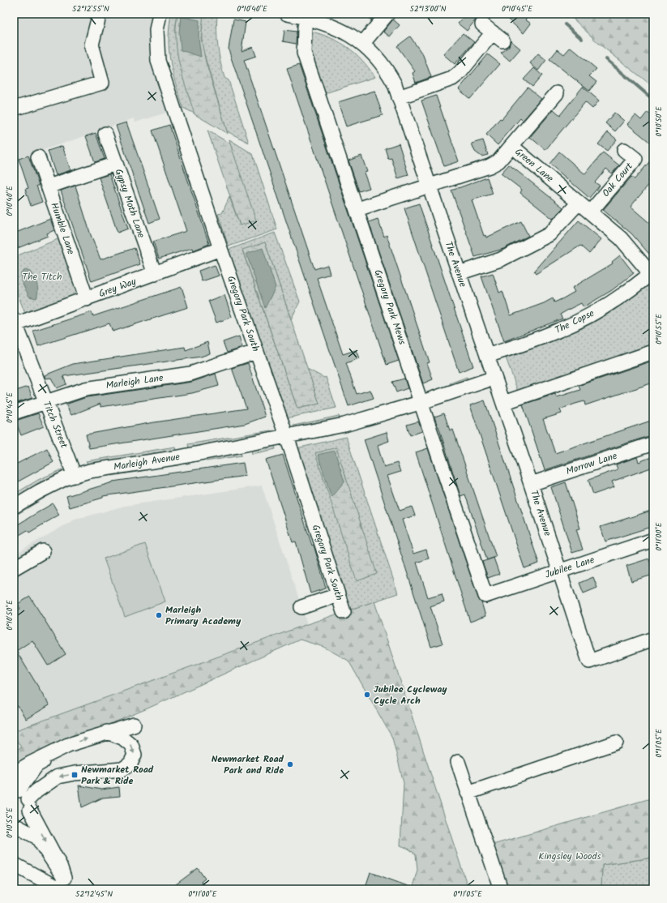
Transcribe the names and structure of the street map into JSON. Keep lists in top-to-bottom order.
{
  "streets": {
    "street": [
      "Green Lane",
      "Oak Court",
      "Gypsy Moth Lane",
      "Humble Lane",
      "The Avenue",
      "Grey Way",
      "Gregory Park Mews",
      "Gregory Park South",
      "The Copse",
      "Marleigh Lane",
      "Titch Street",
      "Marleigh Avenue",
      "Morrow Lane",
      "Jubilee Lane"
    ]
  },
  "crossings": [
    ["Green Lane", "Oak Court"],
    ["Green Lane", "The Avenue"],
    ["Green Lane", "Gregory Park Mews"],
    ["Green Lane", "The Copse"],
    ["Gypsy Moth Lane", "Grey Way"],
    ["Humble Lane", "Grey Way"],
    ["The Avenue", "Gregory Park Mews"],
    ["The Avenue", "The Copse"],
    ["The Avenue", "Marleigh Avenue"],
    ["The Avenue", "Morrow Lane"],
    ["The Avenue", "Jubilee Lane"],
    ["Grey Way", "Gregory Park South"],
    ["Grey Way", "Titch Street"],
    ["Gregory Park Mews", "Marleigh Avenue"],
    ["Gregory Park Mews", "Jubilee Lane"],
    ["Gregory Park South", "Marleigh Lane"],
    ["Gregory Park South", "Marleigh Avenue"],
    ["Marleigh Lane", "Titch Street"],
    ["Titch Street", "Marleigh Avenue"]
  ],
  "parks": ["The Titch", "Kingsley Woods"],
  "places": {
    "other": ["Marleigh Primary Academy", "Jubilee Cycleway Cycle Arch", "Newmarket Road Park and Ride"],
    "transit": ["Newmarket Road Park & Ride"]
  },
  "coordinates": [
    "52°12'55\"N",
    "0°10'40\"E",
    "52°13'00\"N",
    "0°10'45\"E",
    "0°10'50\"E",
    "0°10'55\"E",
    "0°11'00\"E",
    "0°11'05\"E",
    "52°12'45\"N"
  ]
}
